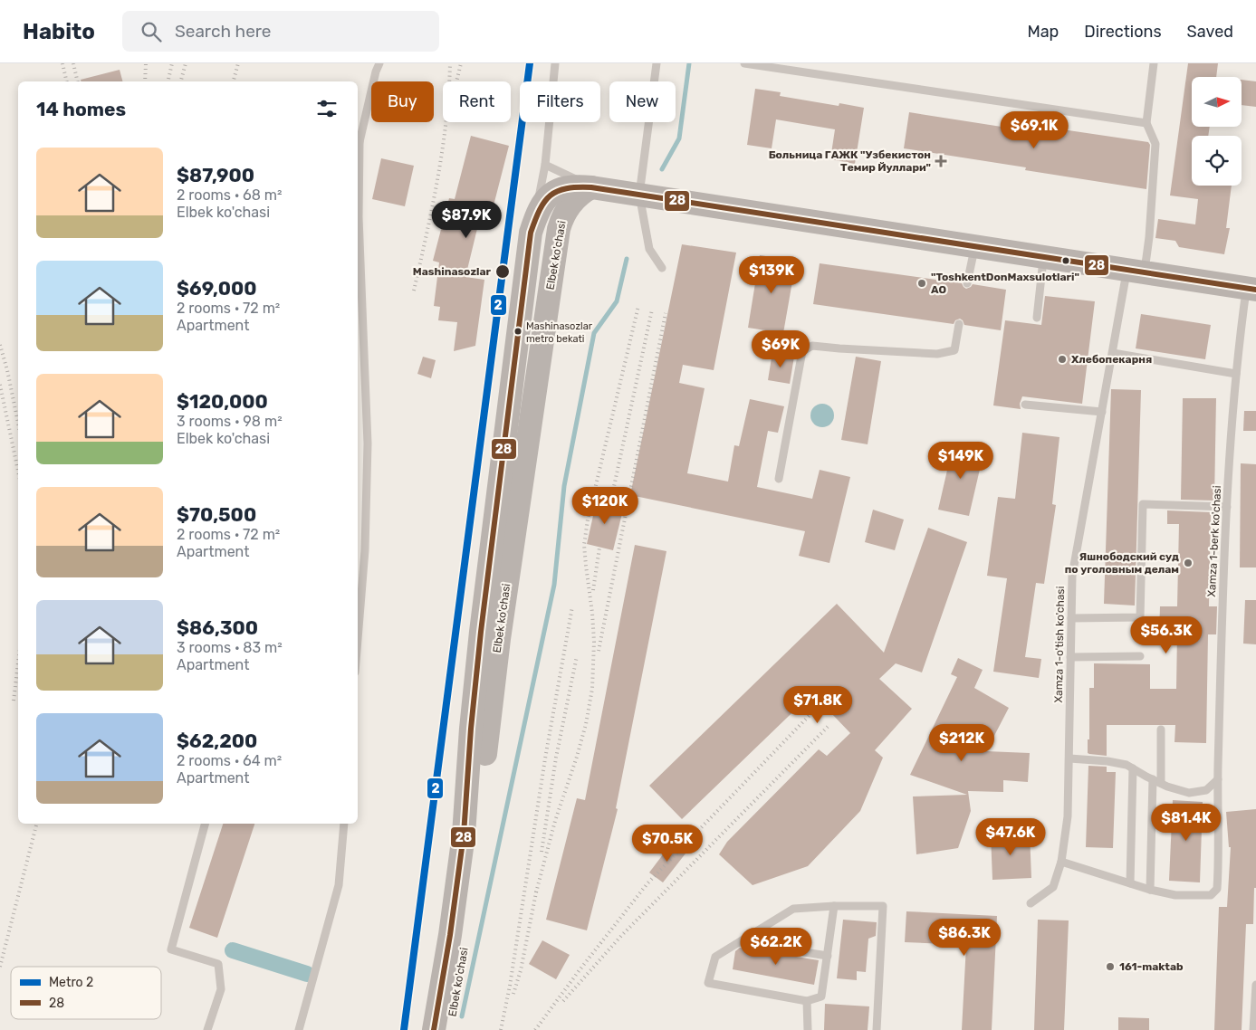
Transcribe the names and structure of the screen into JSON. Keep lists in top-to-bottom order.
{
  "streets": {
    "main road": ["Elbek ko'chasi"],
    "lane": ["Xamza 1-berk ko'chasi", "Xamza 1-o'tish ko'chasi"]
  },
  "crossings": [
    ["Xamza 1-berk ko'chasi", "Xamza 1-o'tish ko'chasi"]
  ],
  "places": {
    "health": ["Больница ГАЖК \"Узбекистон Темир Йуллари\""],
    "other": [
      "Mashinasozlar",
      "\"ToshkentDonMaxsulotlari\" AO",
      "Mashinasozlar metro bekati",
      "Хлебопекарня",
      "Яшнободский суд по уголовным делам",
      "161-maktab"
    ]
  },
  "lines": ["metro line 2", "transit line 28"],
  "legend": ["Metro 2", "28"],
  "north": "right",
  "page": {
    "header": "Habito",
    "search": "Search here",
    "nav": ["Map", "Directions", "Saved"],
    "chip": [
      "Buy",
      "Rent",
      "Filters",
      "New"
    ],
    "heading": "14 homes",
    "price": [
      "$69.1K",
      "$87.9K",
      "$139K",
      "$69K",
      "$149K",
      "$120K",
      "$56.3K",
      "$71.8K",
      "$212K",
      "$81.4K",
      "$47.6K",
      "$70.5K",
      "$86.3K",
      "$62.2K"
    ],
    "list": [
      {
        "name": "$87,900",
        "note": "2 rooms · 68 m² · Elbek ko'chasi"
      },
      {
        "name": "$69,000",
        "note": "2 rooms · 72 m² · Apartment"
      },
      {
        "name": "$120,000",
        "note": "3 rooms · 98 m² · Elbek ko'chasi"
      },
      {
        "name": "$70,500",
        "note": "2 rooms · 72 m² · Apartment"
      },
      {
        "name": "$86,300",
        "note": "3 rooms · 83 m² · Apartment"
      },
      {
        "name": "$62,200",
        "note": "2 rooms · 64 m² · Apartment"
      }
    ]
  }
}
